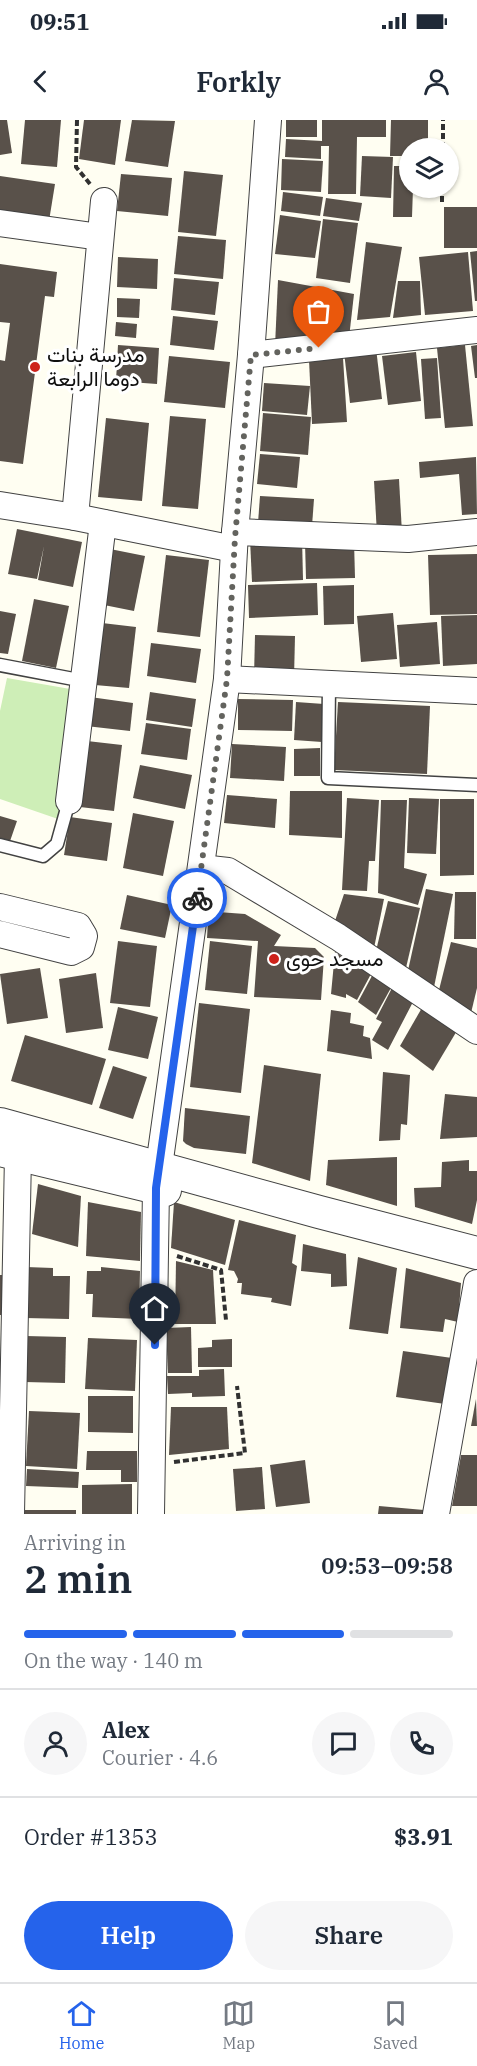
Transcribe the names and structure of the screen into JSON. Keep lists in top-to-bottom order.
{
  "places": ["مدرسة بنات دوما الرابعة", "مسجد حوى"],
  "page": {
    "status": "09:51",
    "header": "Forkly",
    "heading": ["2 min", "Arriving in", "09:53–09:58"],
    "panel": [
      "Alex",
      "Courier · 4.6",
      "Order #1353",
      "$3.91"
    ],
    "bar": "On the way · 140 m",
    "buttons": ["Help", "Share"],
    "tabs": ["Home", "Map", "Saved"]
  }
}
